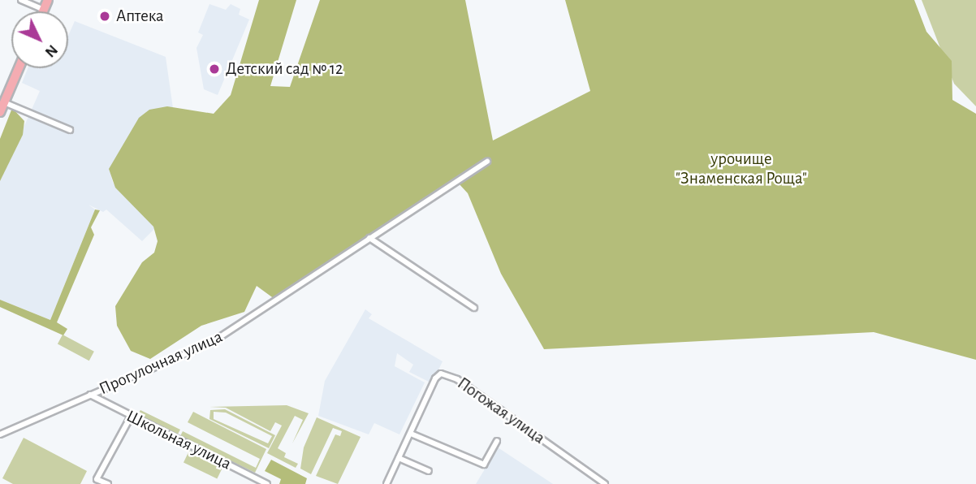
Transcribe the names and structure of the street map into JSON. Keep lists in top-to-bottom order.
{
  "streets": {
    "street": ["Прогулочная улица", "Погожая улица", "Школьная улица"]
  },
  "crossings": [
    ["Прогулочная улица", "Школьная улица"]
  ],
  "parks": ["урочище \"Знаменская Роща\""],
  "places": ["Аптека", "Детский сад № 12"],
  "north": "bottom right"
}
